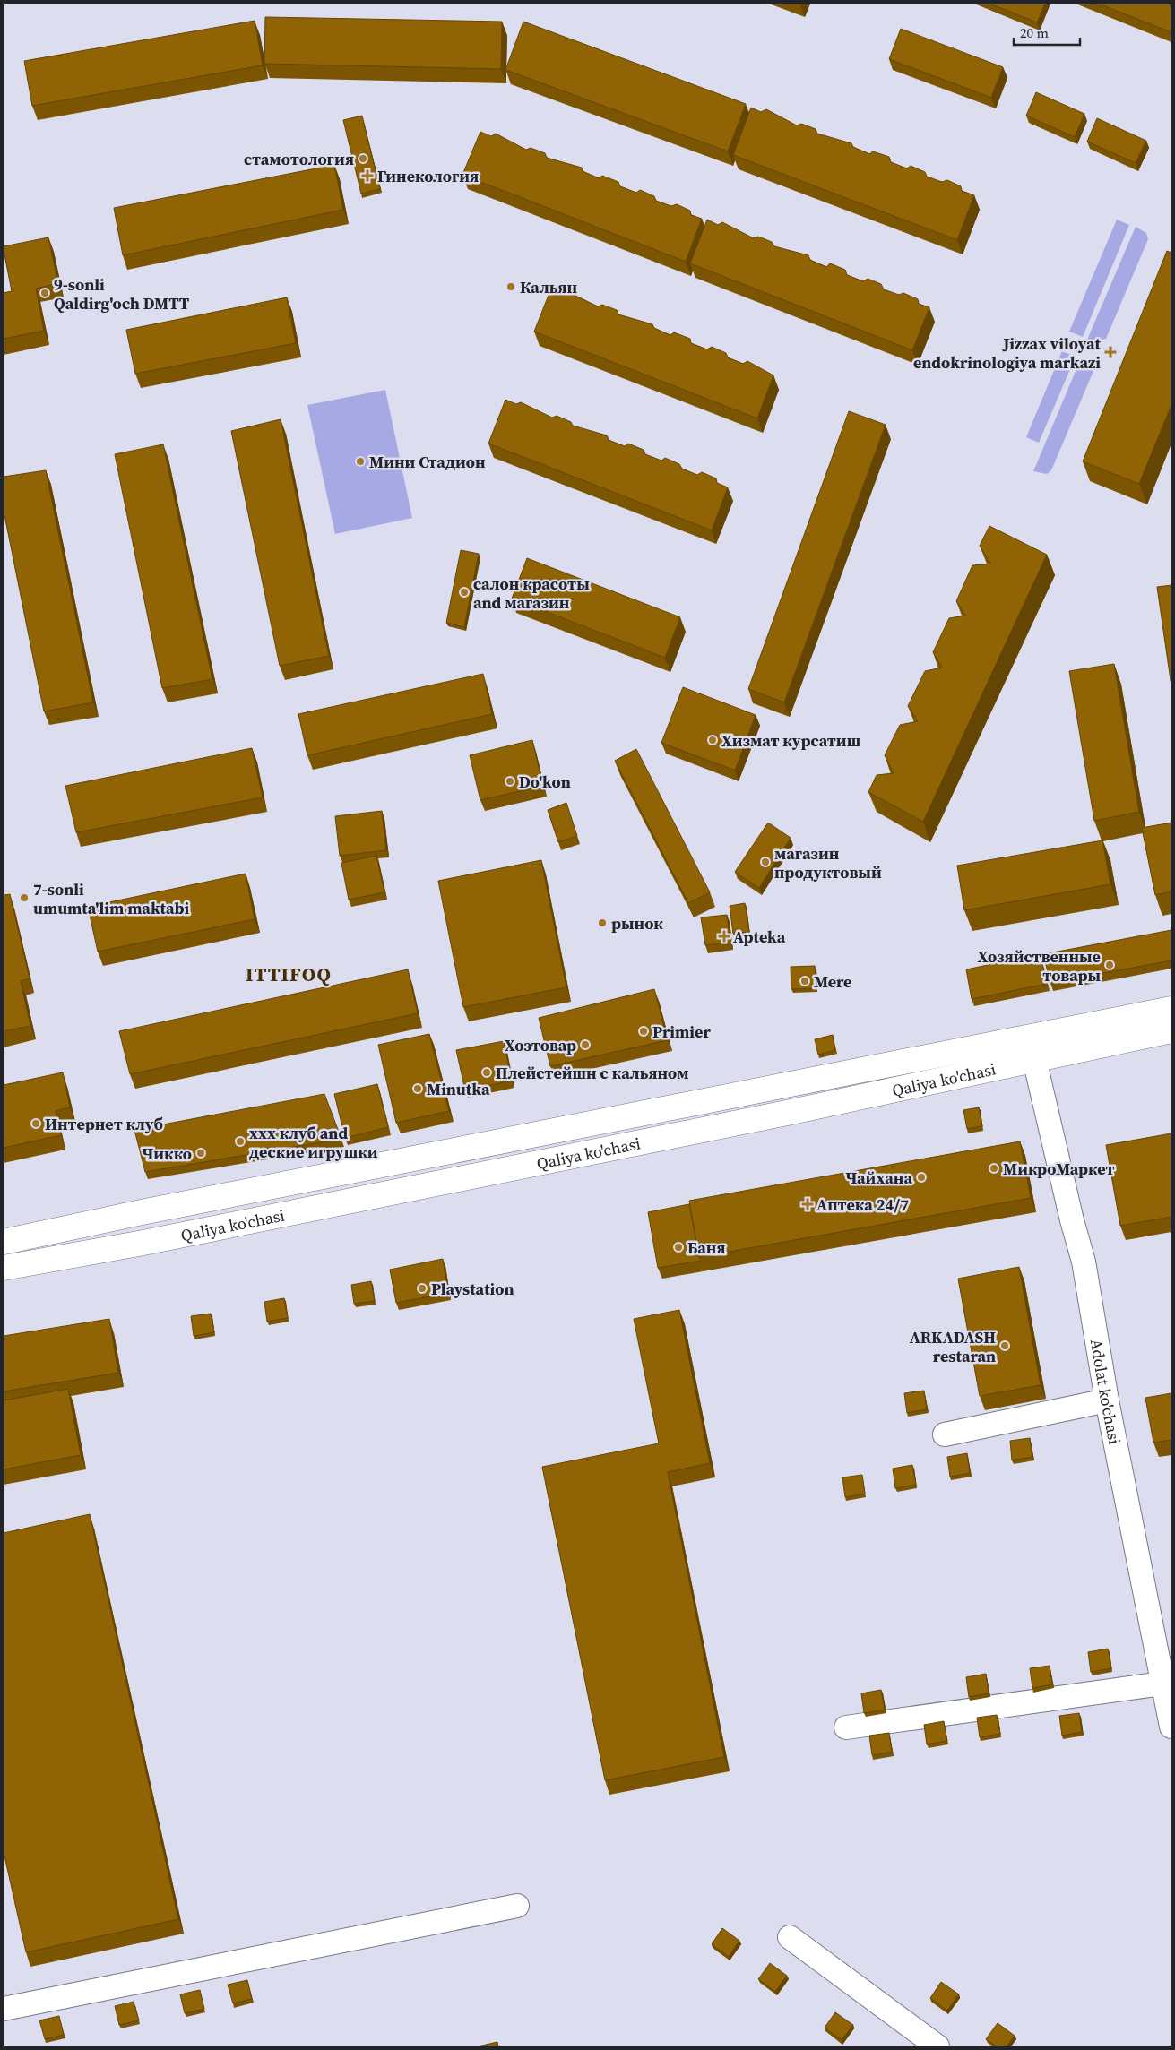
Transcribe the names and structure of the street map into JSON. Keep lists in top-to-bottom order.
{
  "streets": {
    "main road": ["Qaliya ko'chasi"],
    "street": ["Adolat ko'chasi"]
  },
  "crossings": [
    ["Qaliya ko'chasi", "Adolat ko'chasi"]
  ],
  "districts": ["ITTIFOQ"],
  "places": {
    "other": [
      "стамотология",
      "Кальян",
      "9-sonli Qaldirg'och DMTT",
      "Мини Стадион",
      "салон красоты and магазин",
      "Хизмат курсатиш",
      "Do'kon",
      "магазин продуктовый",
      "7-sonli umumta'lim maktabi",
      "рынок",
      "Хозяйственные товары",
      "Mere",
      "Primier",
      "Хозтовар",
      "Плейстейшн с кальяном",
      "Minutka",
      "Интернет клуб",
      "ххх клуб and деские игрушки",
      "Чикко",
      "МикроМаркет",
      "Чайхана",
      "Баня",
      "Playstation",
      "ARKADASH restaran"
    ],
    "health": [
      "Гинекология",
      "Jizzax viloyat endokrinologiya markazi",
      "Apteka",
      "Аптека 24/7"
    ]
  },
  "scale_bar": "20 m"
}
